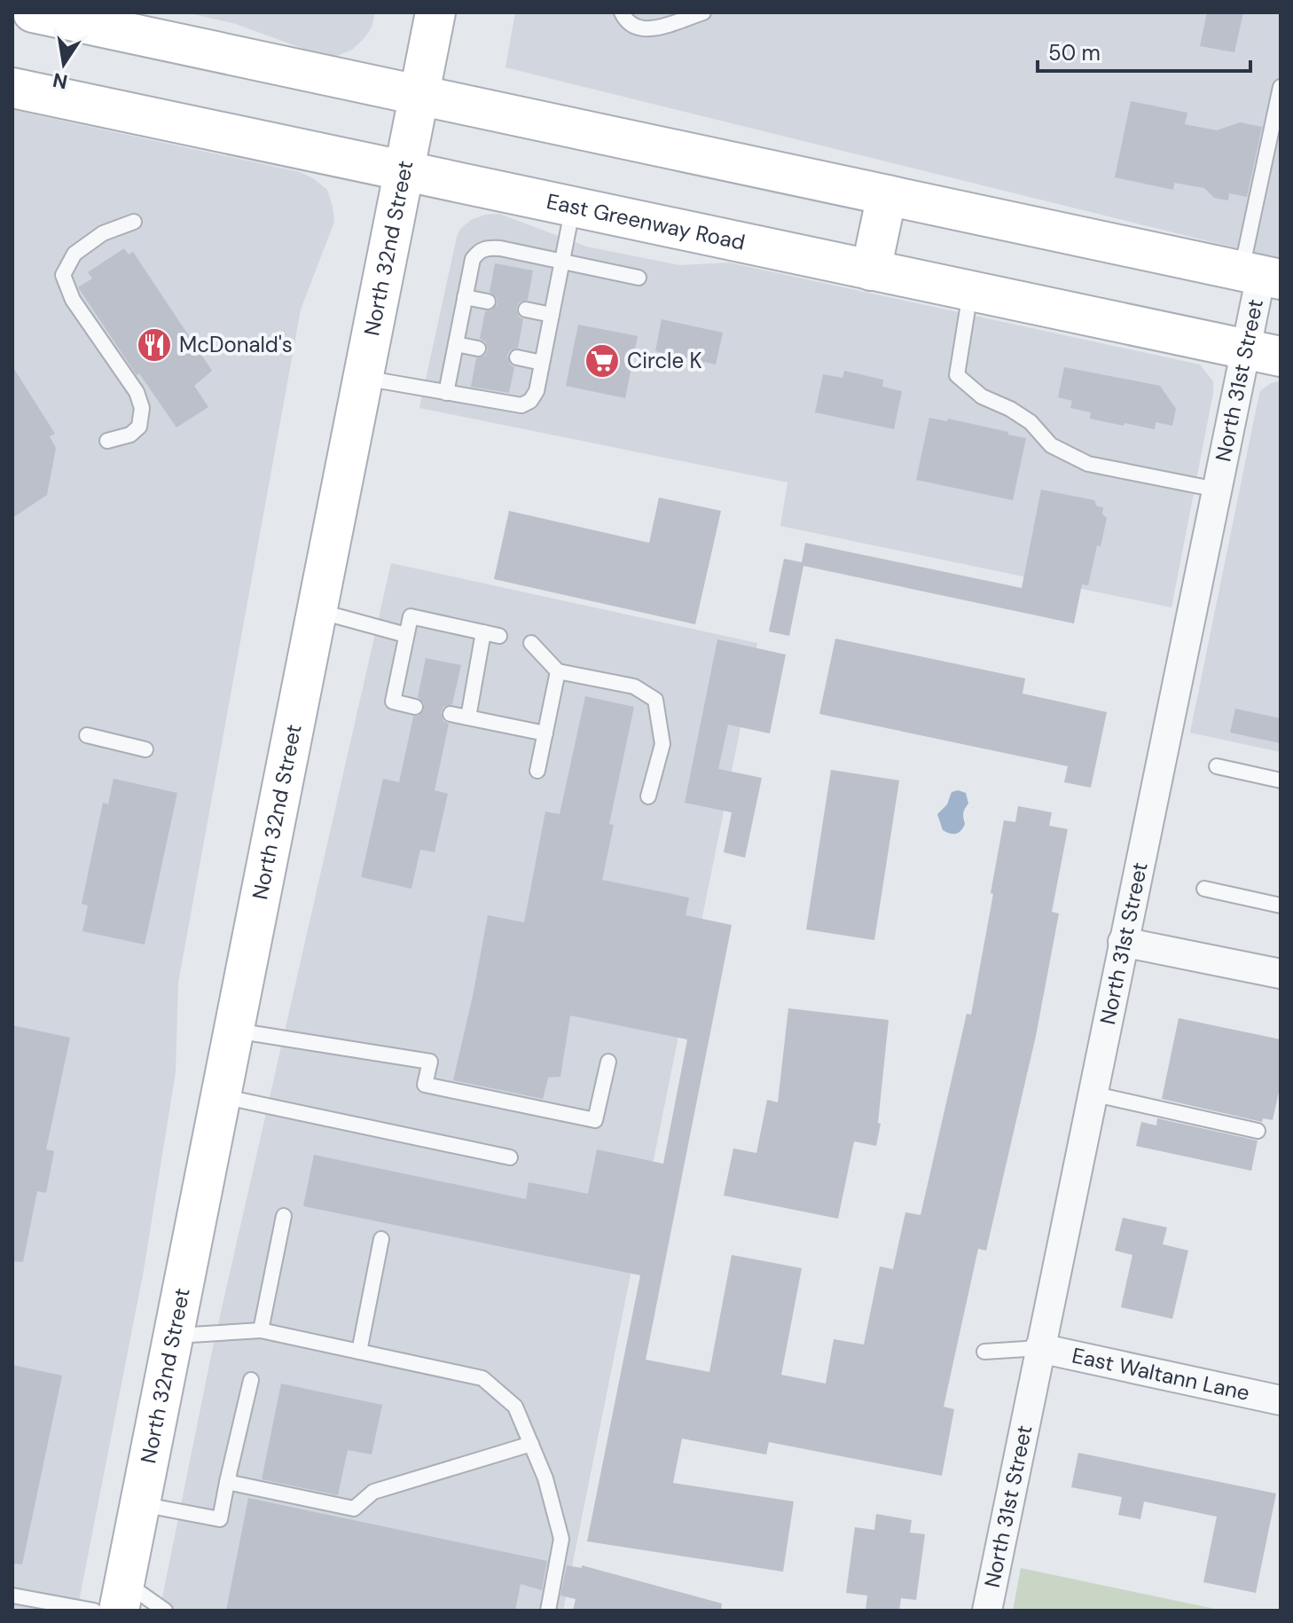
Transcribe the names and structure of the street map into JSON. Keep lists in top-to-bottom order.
{
  "streets": {
    "main road": ["East Greenway Road", "North 32nd Street"],
    "street": ["North 31st Street", "East Waltann Lane"]
  },
  "crossings": [
    ["East Greenway Road", "North 32nd Street"],
    ["East Greenway Road", "North 31st Street"],
    ["North 31st Street", "East Waltann Lane"]
  ],
  "places": {
    "restaurant": ["McDonald's"],
    "supermarket": ["Circle K"]
  },
  "scale_bar": "50 m",
  "north": "bottom"
}
